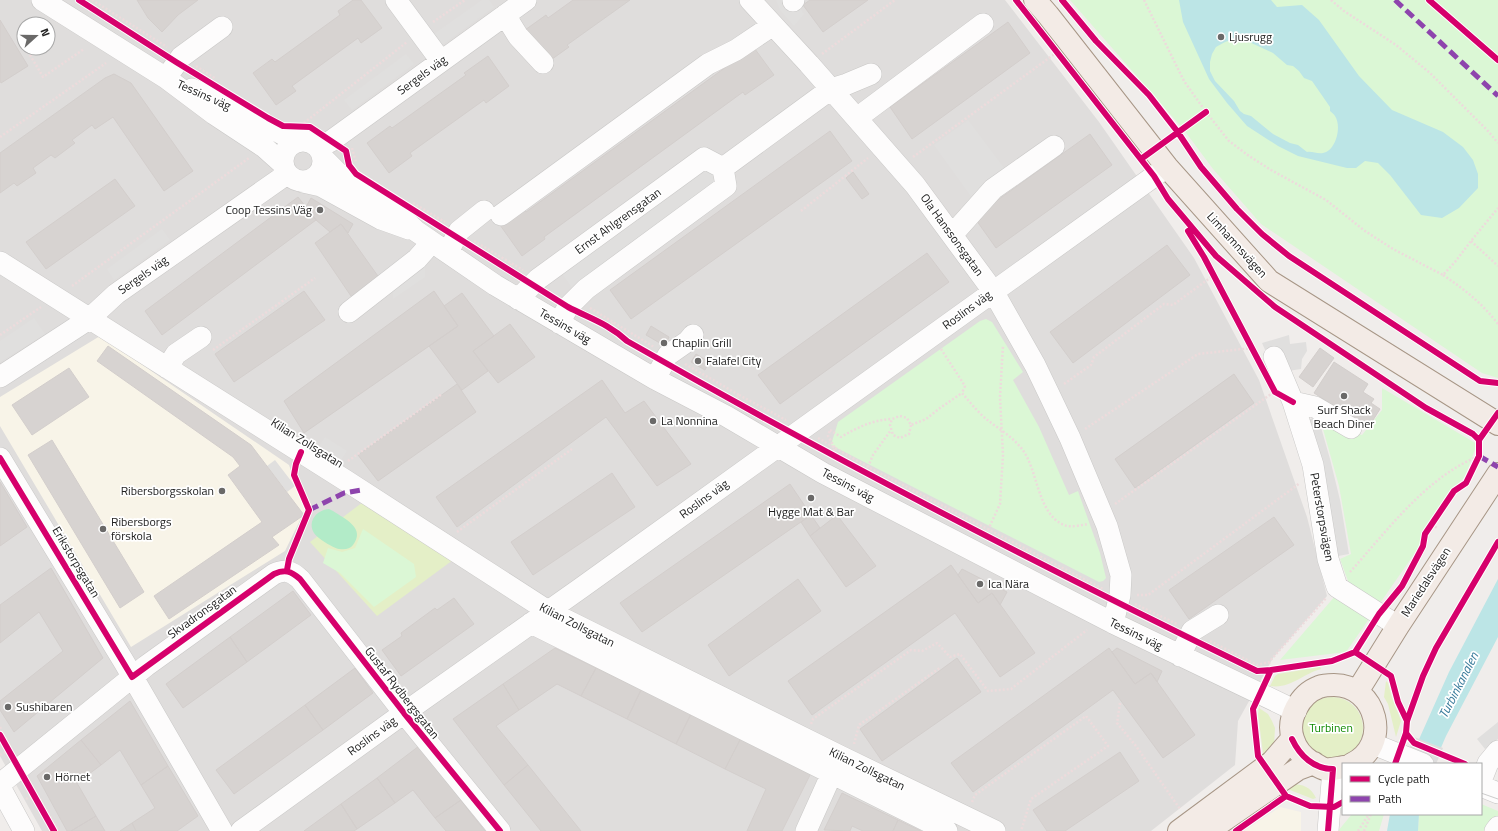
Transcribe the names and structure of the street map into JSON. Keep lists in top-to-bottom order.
{
  "streets": {
    "main road": ["Limhamnsvägen", "Mariedalsvägen"],
    "street": [
      "Sergels väg",
      "Tessins väg",
      "Ernst Ahlgrensgatan",
      "Ola Hanssonsgatan",
      "Roslins väg",
      "Kilian Zollsgatan",
      "Peterstorpsvägen",
      "Erikstorpsgatan",
      "Skvadronsgatan",
      "Gustaf Rydbergsgatan"
    ]
  },
  "crossings": [
    ["Sergels väg", "Tessins väg"],
    ["Sergels väg", "Kilian Zollsgatan"],
    ["Tessins väg", "Ernst Ahlgrensgatan"],
    ["Tessins väg", "Ola Hanssonsgatan"],
    ["Tessins väg", "Roslins väg"],
    ["Ola Hanssonsgatan", "Roslins väg"],
    ["Limhamnsvägen", "Roslins väg"],
    ["Roslins väg", "Kilian Zollsgatan"],
    ["Roslins väg", "Gustaf Rydbergsgatan"],
    ["Peterstorpsvägen", "Mariedalsvägen"],
    ["Erikstorpsgatan", "Skvadronsgatan"],
    ["Skvadronsgatan", "Gustaf Rydbergsgatan"]
  ],
  "water": ["Turbinkanalen"],
  "parks": ["Turbinen"],
  "places": [
    "Ljusrugg",
    "Coop Tessins Väg",
    "Chaplin Grill",
    "Falafel City",
    "Surf Shack Beach Diner",
    "La Nonnina",
    "Ribersborgsskolan",
    "Hygge Mat & Bar",
    "Ribersborgs förskola",
    "Ica Nära",
    "Sushibaren",
    "Hörnet"
  ],
  "legend": ["Cycle path", "Path"],
  "north": "right"
}
